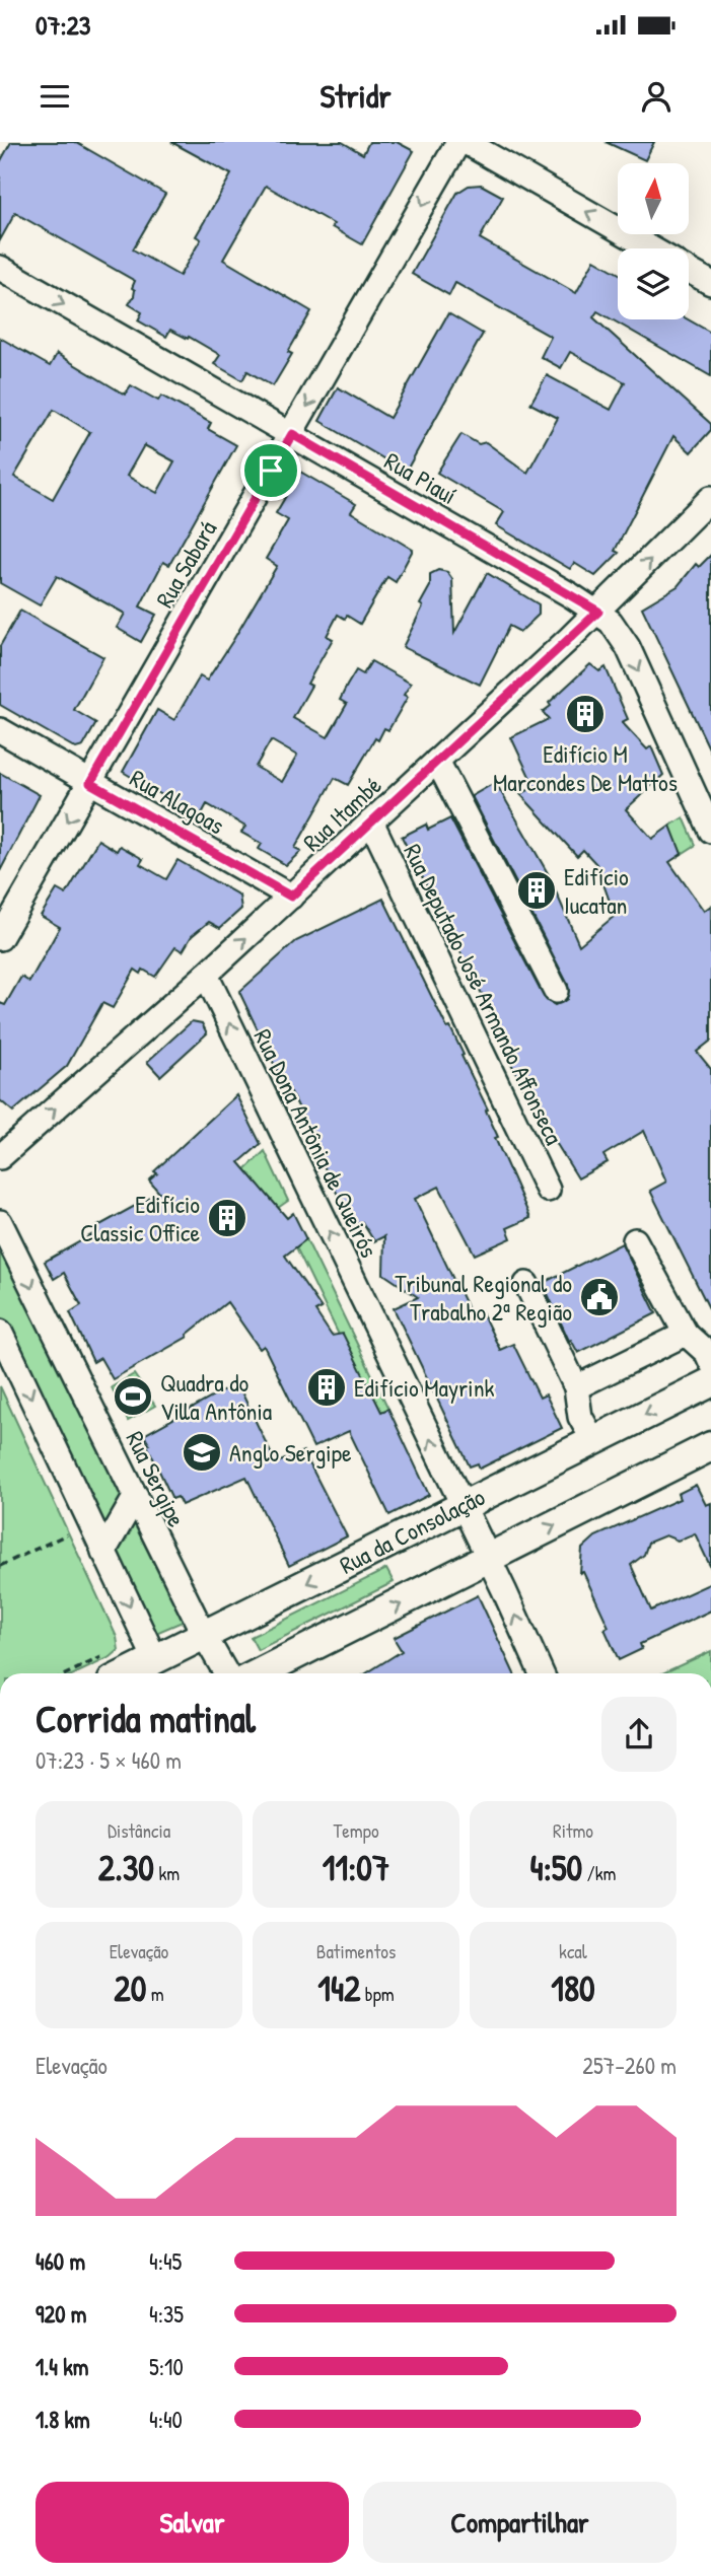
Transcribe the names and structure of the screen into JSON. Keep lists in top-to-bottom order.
{
  "streets": {
    "main road": ["Rua da Consolação"],
    "street": [
      "Rua Piauí",
      "Rua Sabará",
      "Rua Alagoas",
      "Rua Itambé",
      "Rua Deputado José Armando Affonseca",
      "Rua Dona Antônia de Queirós",
      "Rua Sergipe"
    ]
  },
  "crossings": [
    ["Rua Piauí", "Rua Sabará"],
    ["Rua Piauí", "Rua Itambé"],
    ["Rua Sabará", "Rua Alagoas"],
    ["Rua Alagoas", "Rua Itambé"],
    ["Rua Itambé", "Rua Deputado José Armando Affonseca"],
    ["Rua Itambé", "Rua Dona Antônia de Queirós"],
    ["Rua Dona Antônia de Queirós", "Rua da Consolação"],
    ["Rua Sergipe", "Rua da Consolação"]
  ],
  "one_way": [
    "Rua Piauí",
    "Rua Sabará",
    "Rua Itambé",
    "Rua Dona Antônia de Queirós"
  ],
  "places": {
    "building": [
      "Edifício M Marcondes De Mattos",
      "Edifício Iucatan",
      "Edifício Classic Office",
      "Edifício Mayrink"
    ],
    "public building": ["Tribunal Regional do Trabalho 2ª Região"],
    "sports": ["Quadra do Villa Antônia"],
    "school or university": ["Anglo Sergipe"]
  },
  "north": "top",
  "page": {
    "status": "07:23",
    "header": "Stridr",
    "heading": ["Corrida matinal", "07:23 · 5 × 460 m"],
    "stats": [
      ["Distância", "2.30 km"],
      ["Tempo", "11:07"],
      ["Ritmo", "4:50 /km"],
      ["Elevação", "20 m"],
      ["Batimentos", "142 bpm"],
      ["kcal", "180"]
    ],
    "chart": ["Elevação", "257–260 m"],
    "list": [
      {
        "name": "460 m",
        "note": "4:45"
      },
      {
        "name": "920 m",
        "note": "4:35"
      },
      {
        "name": "1.4 km",
        "note": "5:10"
      },
      {
        "name": "1.8 km",
        "note": "4:40"
      }
    ],
    "buttons": ["Salvar", "Compartilhar"]
  }
}
